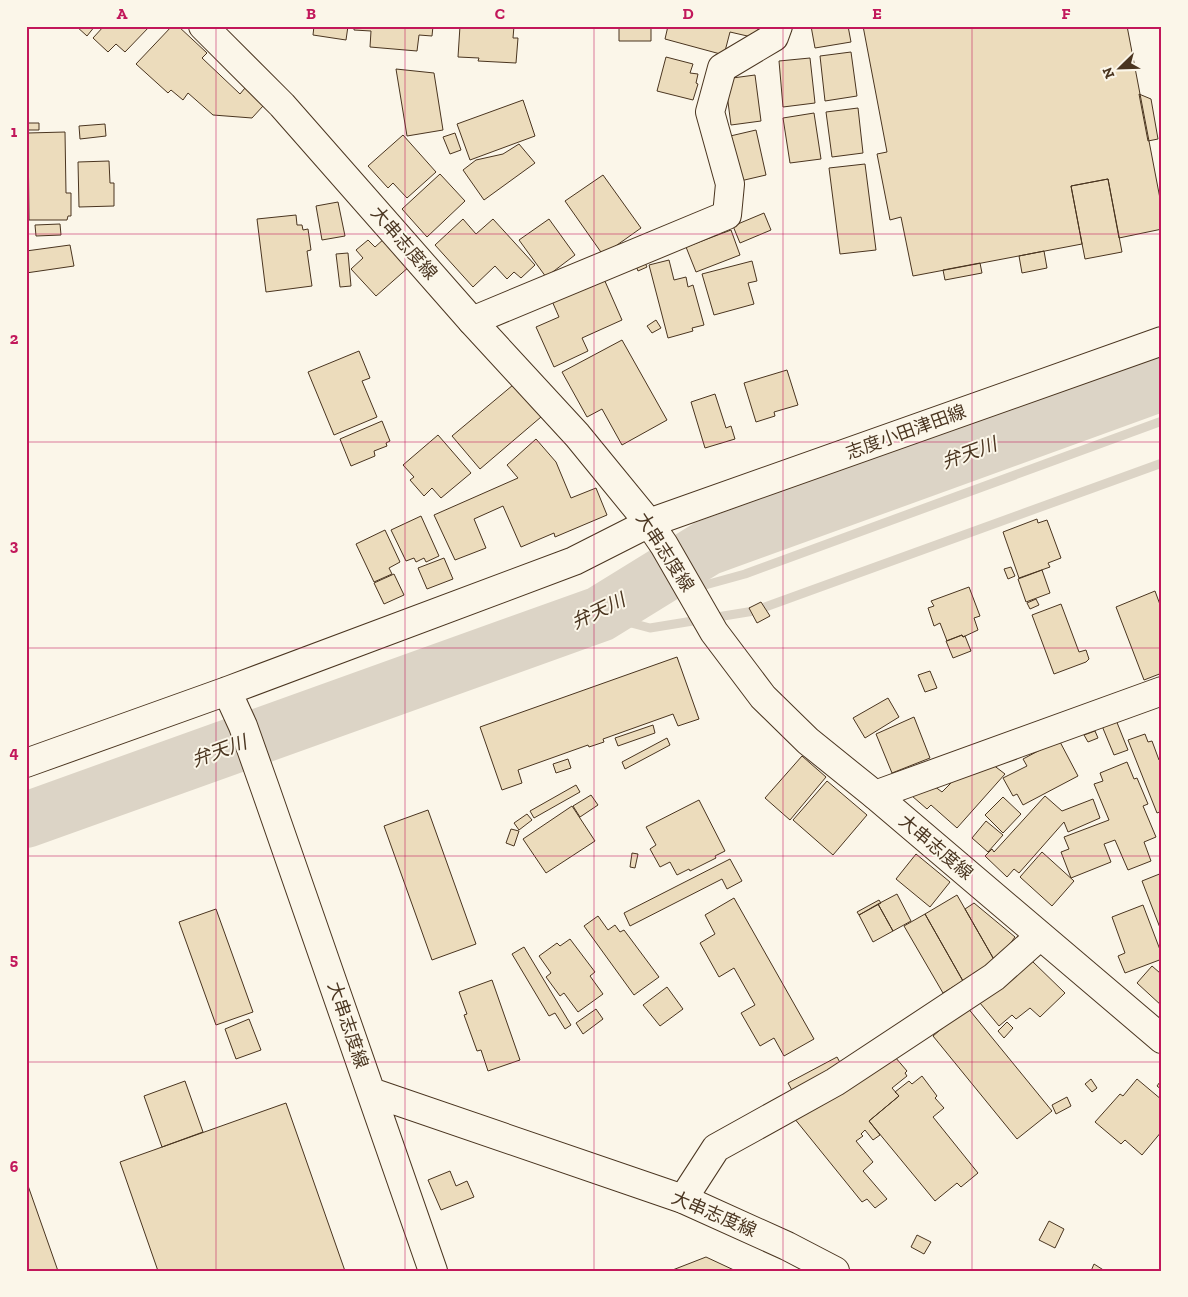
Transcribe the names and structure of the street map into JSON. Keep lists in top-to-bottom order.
{
  "streets": {
    "main road": ["大串志度線", "志度小田津田線"]
  },
  "crossings": [
    ["大串志度線", "志度小田津田線"]
  ],
  "water": ["弁天川"],
  "north": "bottom left",
  "grid": {
    "columns": [
      "A",
      "B",
      "C",
      "D",
      "E",
      "F"
    ],
    "rows": [
      "1",
      "2",
      "3",
      "4",
      "5",
      "6"
    ]
  }
}
